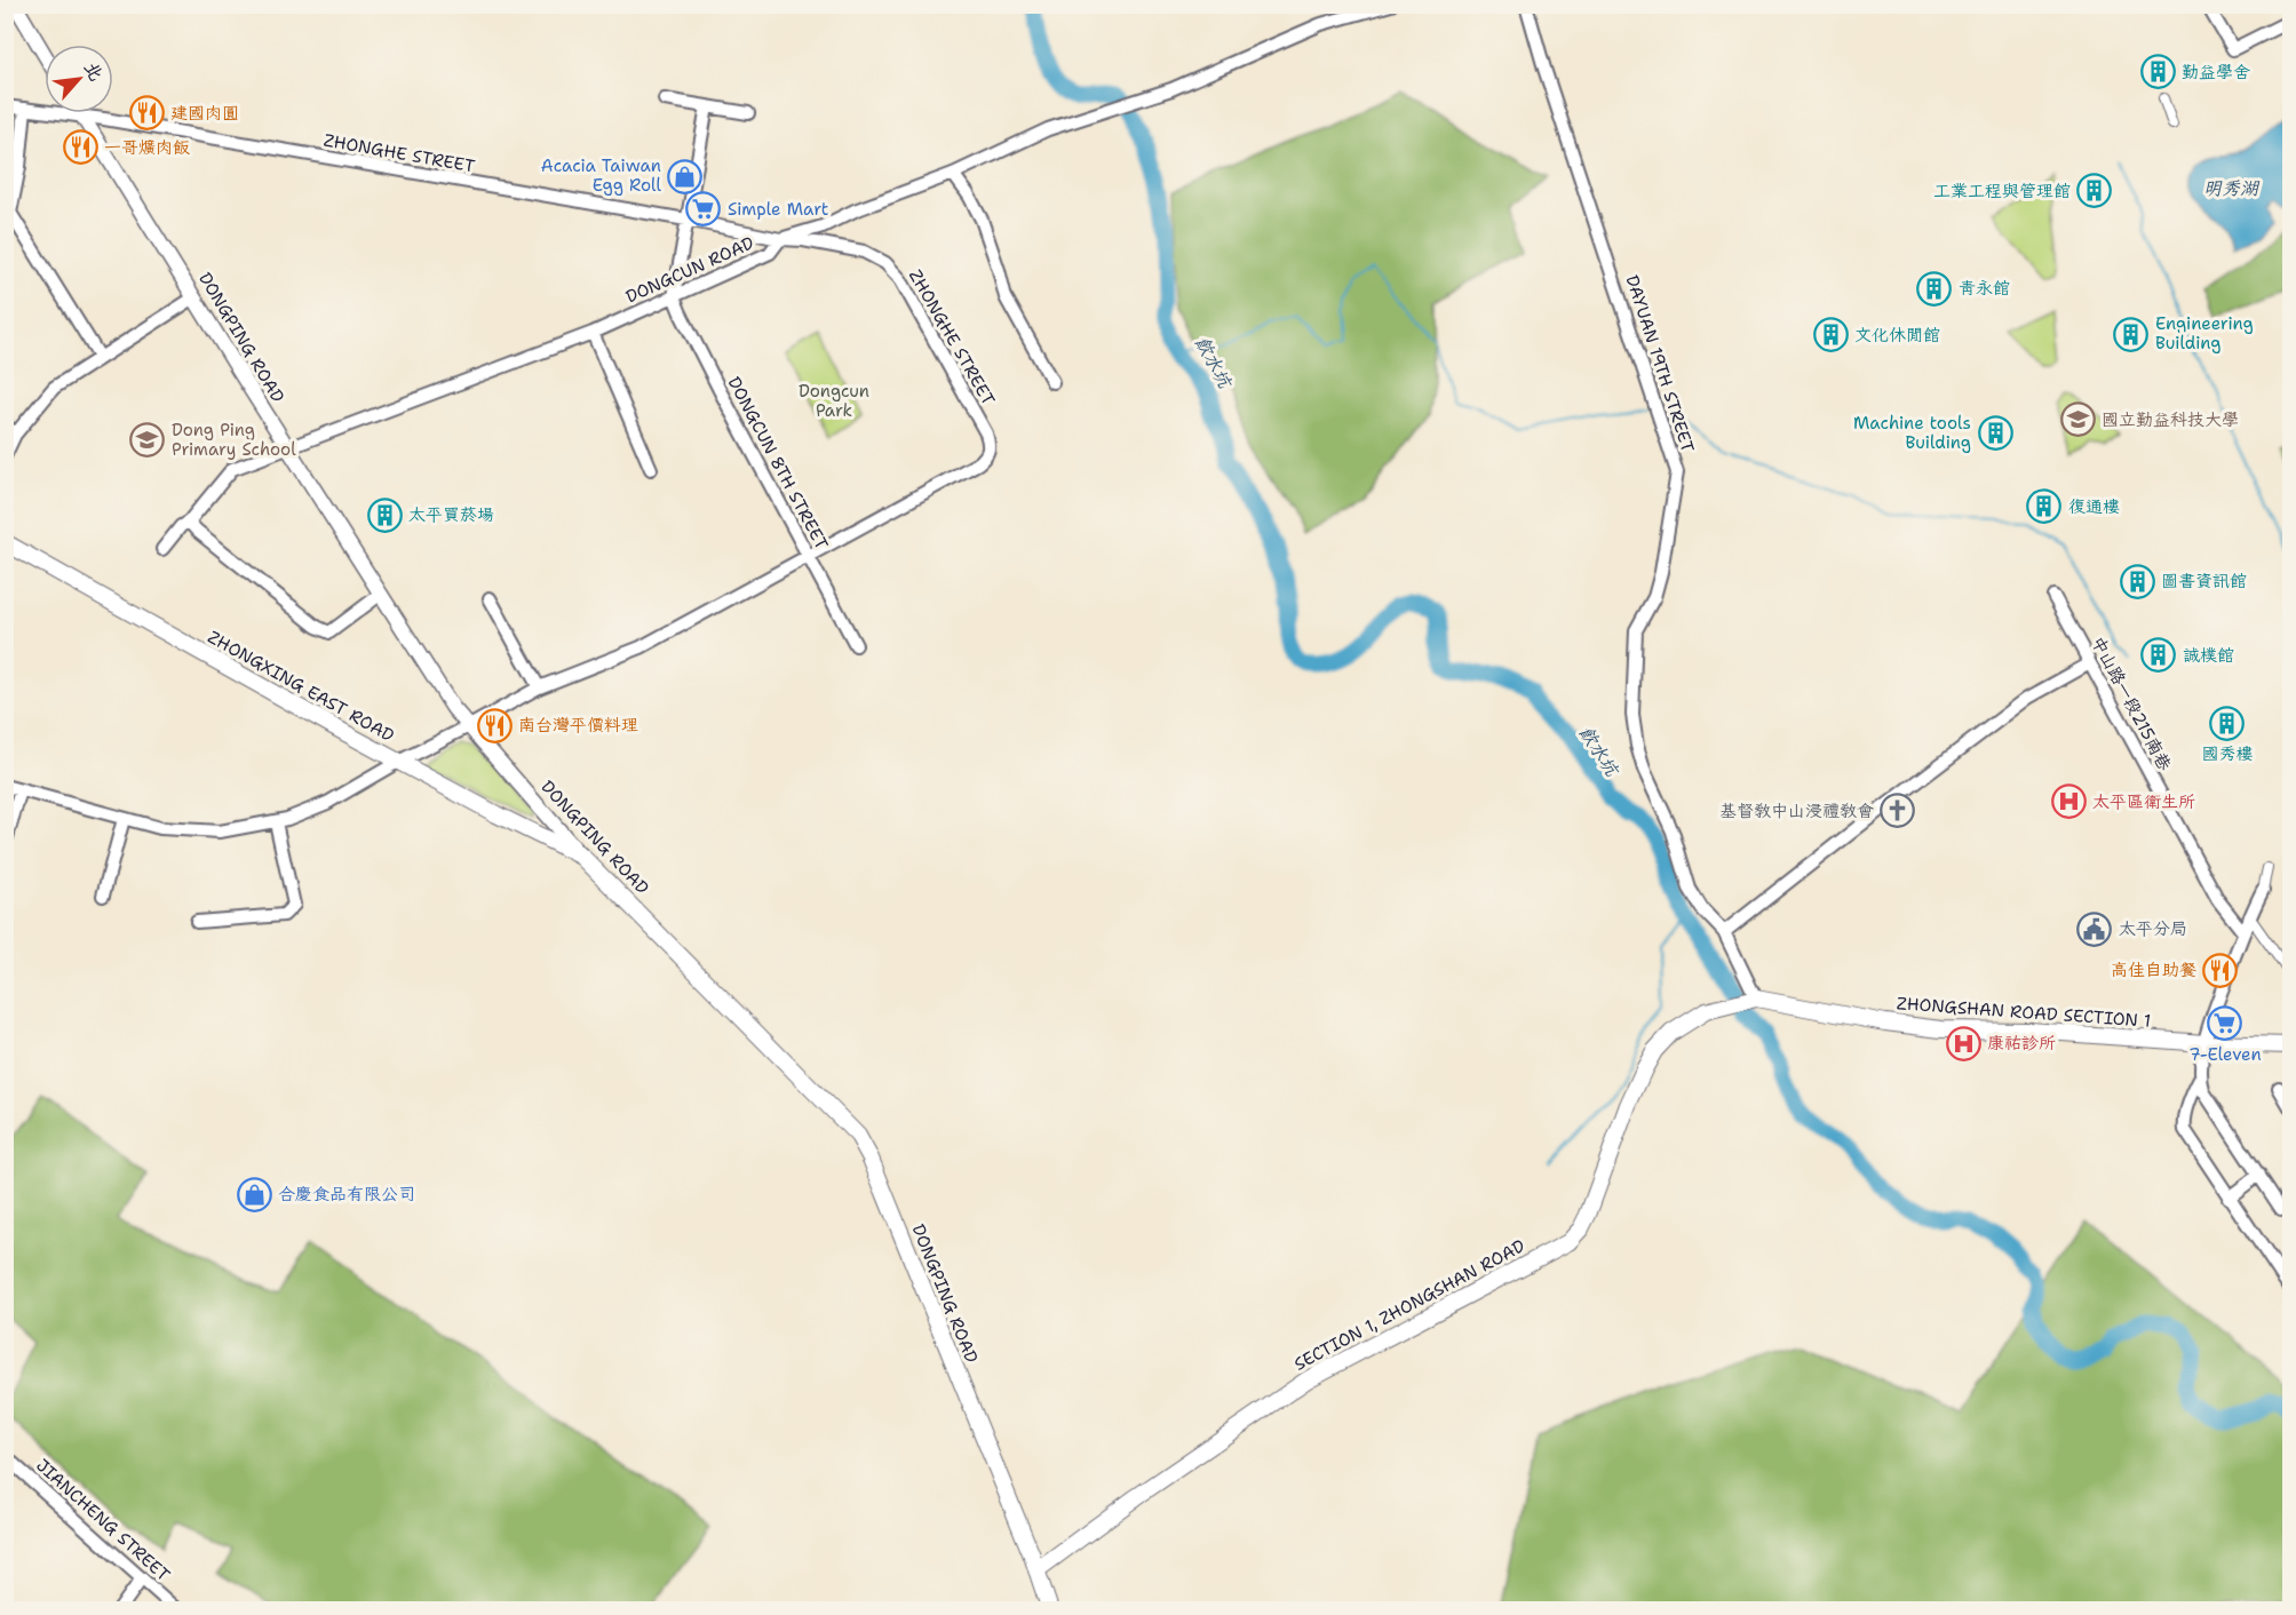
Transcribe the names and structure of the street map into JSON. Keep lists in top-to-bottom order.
{
  "streets": {
    "main road": [
      "DONGPING ROAD",
      "ZHONGXING EAST ROAD",
      "ZHONGSHAN ROAD SECTION 1",
      "SECTION 1, ZHONGSHAN ROAD"
    ],
    "street": [
      "ZHONGHE STREET",
      "DONGCUN ROAD",
      "DAYUAN 19TH STREET",
      "DONGCUN 8TH STREET",
      "中山路一段215南巷",
      "JIANCHENG STREET"
    ]
  },
  "crossings": [
    ["ZHONGHE STREET", "DONGCUN ROAD"],
    ["ZHONGHE STREET", "DONGPING ROAD"],
    ["ZHONGHE STREET", "DONGCUN 8TH STREET"],
    ["ZHONGHE STREET", "ZHONGXING EAST ROAD"],
    ["DONGCUN ROAD", "DONGPING ROAD"],
    ["DONGCUN ROAD", "DONGCUN 8TH STREET"],
    ["DONGPING ROAD", "ZHONGXING EAST ROAD"],
    ["DONGPING ROAD", "SECTION 1, ZHONGSHAN ROAD"],
    ["DAYUAN 19TH STREET", "ZHONGSHAN ROAD SECTION 1"],
    ["DAYUAN 19TH STREET", "SECTION 1, ZHONGSHAN ROAD"],
    ["ZHONGSHAN ROAD SECTION 1", "SECTION 1, ZHONGSHAN ROAD"]
  ],
  "water": ["明秀湖", "飲水坑"],
  "parks": ["Dongcun Park"],
  "places": {
    "building": [
      "勤益學舍",
      "工業工程與管理館",
      "青永館",
      "Engineering Building",
      "文化休閒館",
      "Machine tools Building",
      "復通樓",
      "太平買菸場",
      "圖書資訊館",
      "誠樸館",
      "國秀樓"
    ],
    "restaurant": [
      "建國肉圓",
      "一哥爌肉飯",
      "南台灣平價料理",
      "高佳自助餐"
    ],
    "shop": ["Acacia Taiwan Egg Roll", "合慶食品有限公司"],
    "supermarket": ["Simple Mart", "7-Eleven"],
    "school or university": ["國立勤益科技大學", "Dong Ping Primary School"],
    "hospital": ["太平區衛生所", "康祐診所"],
    "church": ["基督教中山浸禮教會"],
    "public building": ["太平分局"]
  },
  "north": "top right"
}
